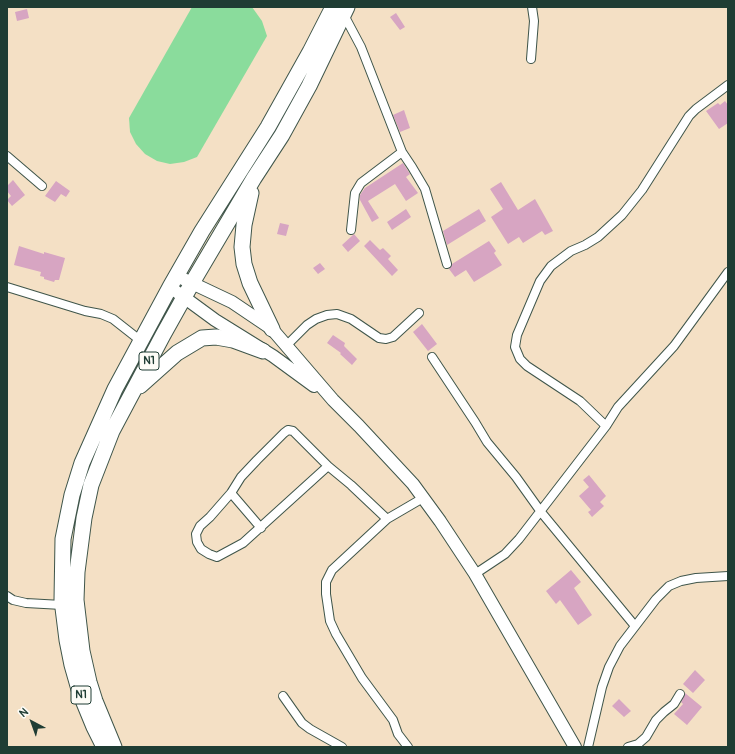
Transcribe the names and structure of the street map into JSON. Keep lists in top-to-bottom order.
{
  "streets": {
    "highway": ["N1"]
  },
  "north": "top left"
}
